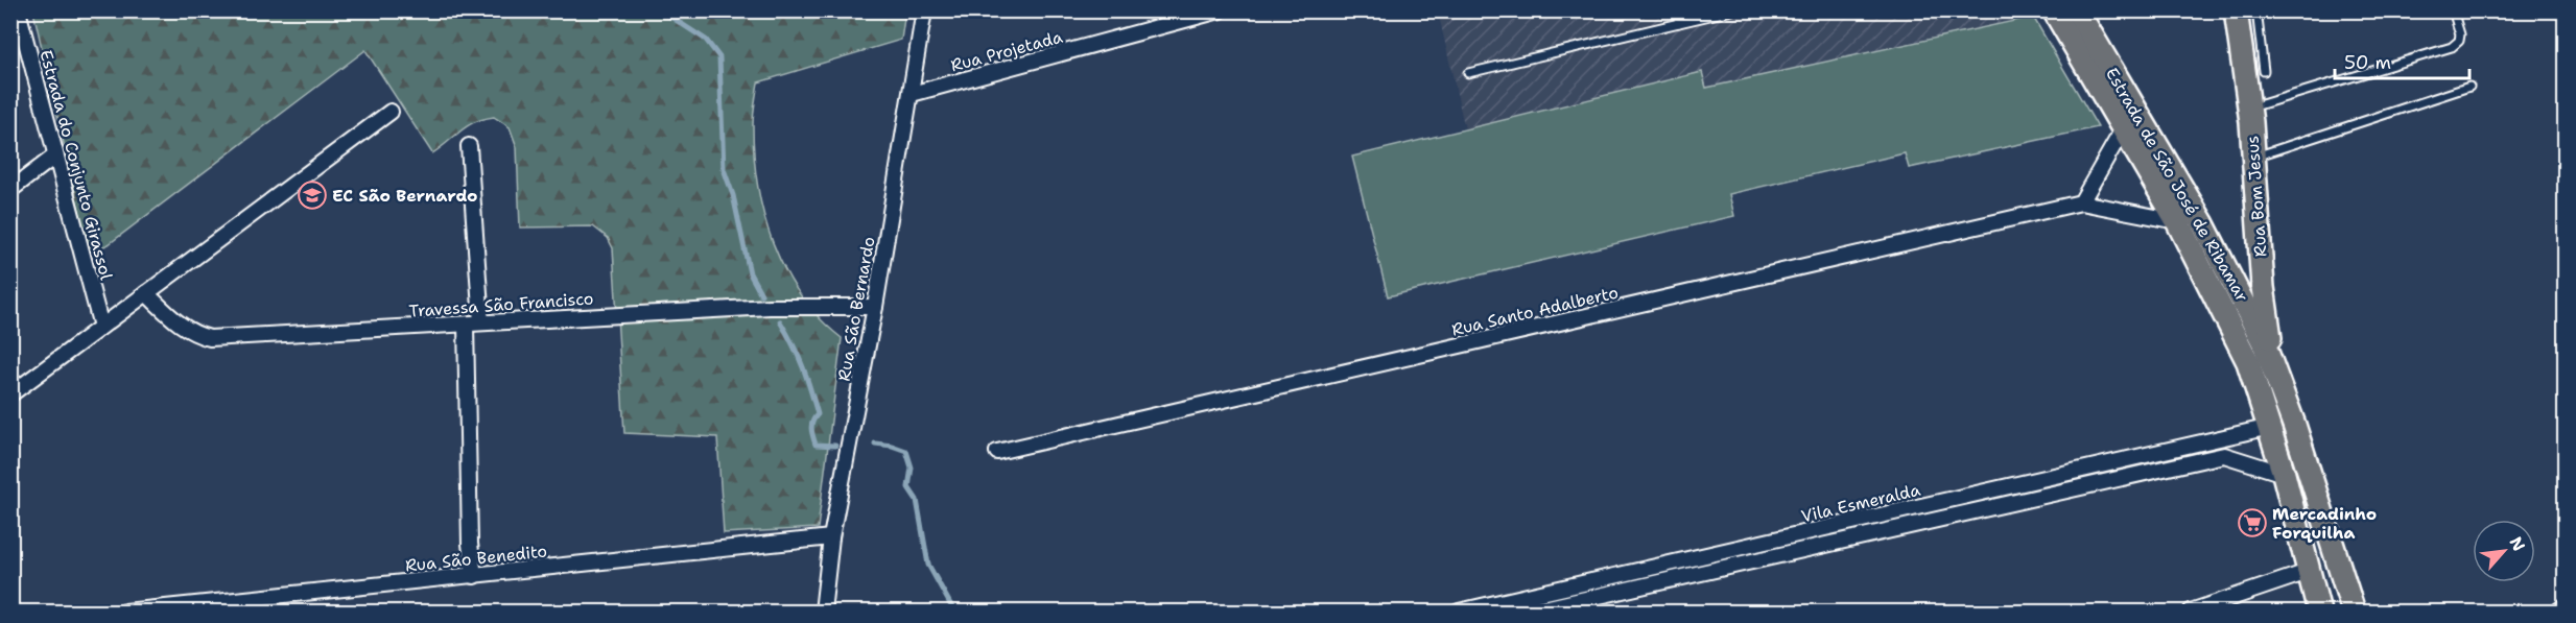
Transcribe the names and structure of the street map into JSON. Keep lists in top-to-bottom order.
{
  "streets": {
    "main road": ["Estrada de São José de Ribamar", "Rua Bom Jesus"],
    "street": [
      "Rua Projetada",
      "Estrada do Conjunto Girassol",
      "Travessa São Francisco",
      "Rua São Bernardo",
      "Rua Santo Adalberto",
      "Vila Esmeralda",
      "Rua São Benedito"
    ]
  },
  "crossings": [
    ["Rua Projetada", "Rua São Bernardo"],
    ["Estrada de São José de Ribamar", "Rua Bom Jesus"],
    ["Estrada de São José de Ribamar", "Rua Santo Adalberto"],
    ["Estrada de São José de Ribamar", "Vila Esmeralda"],
    ["Travessa São Francisco", "Rua São Bernardo"],
    ["Rua São Bernardo", "Rua São Benedito"]
  ],
  "places": {
    "school or university": ["EC São Bernardo"],
    "supermarket": ["Mercadinho Forquilha"]
  },
  "scale_bar": "50 m",
  "north": "top right"
}
